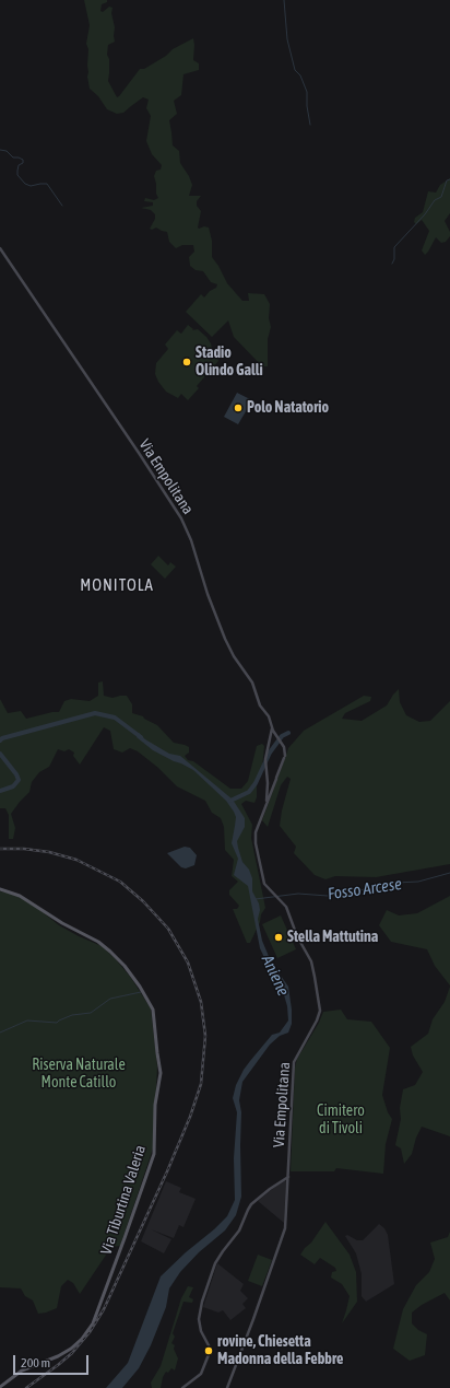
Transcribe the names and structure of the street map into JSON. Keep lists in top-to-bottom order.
{
  "streets": {
    "main road": ["Via Empolitana", "Via Tiburtina Valeria"]
  },
  "districts": ["MONITOLA"],
  "water": ["Fosso Arcese", "Aniene"],
  "parks": ["Riserva Naturale Monte Catillo", "Cimitero di Tivoli"],
  "places": [
    "Stadio Olindo Galli",
    "Polo Natatorio",
    "Stella Mattutina",
    "rovine, Chiesetta Madonna della Febbre"
  ],
  "scale_bar": "200 m"
}
